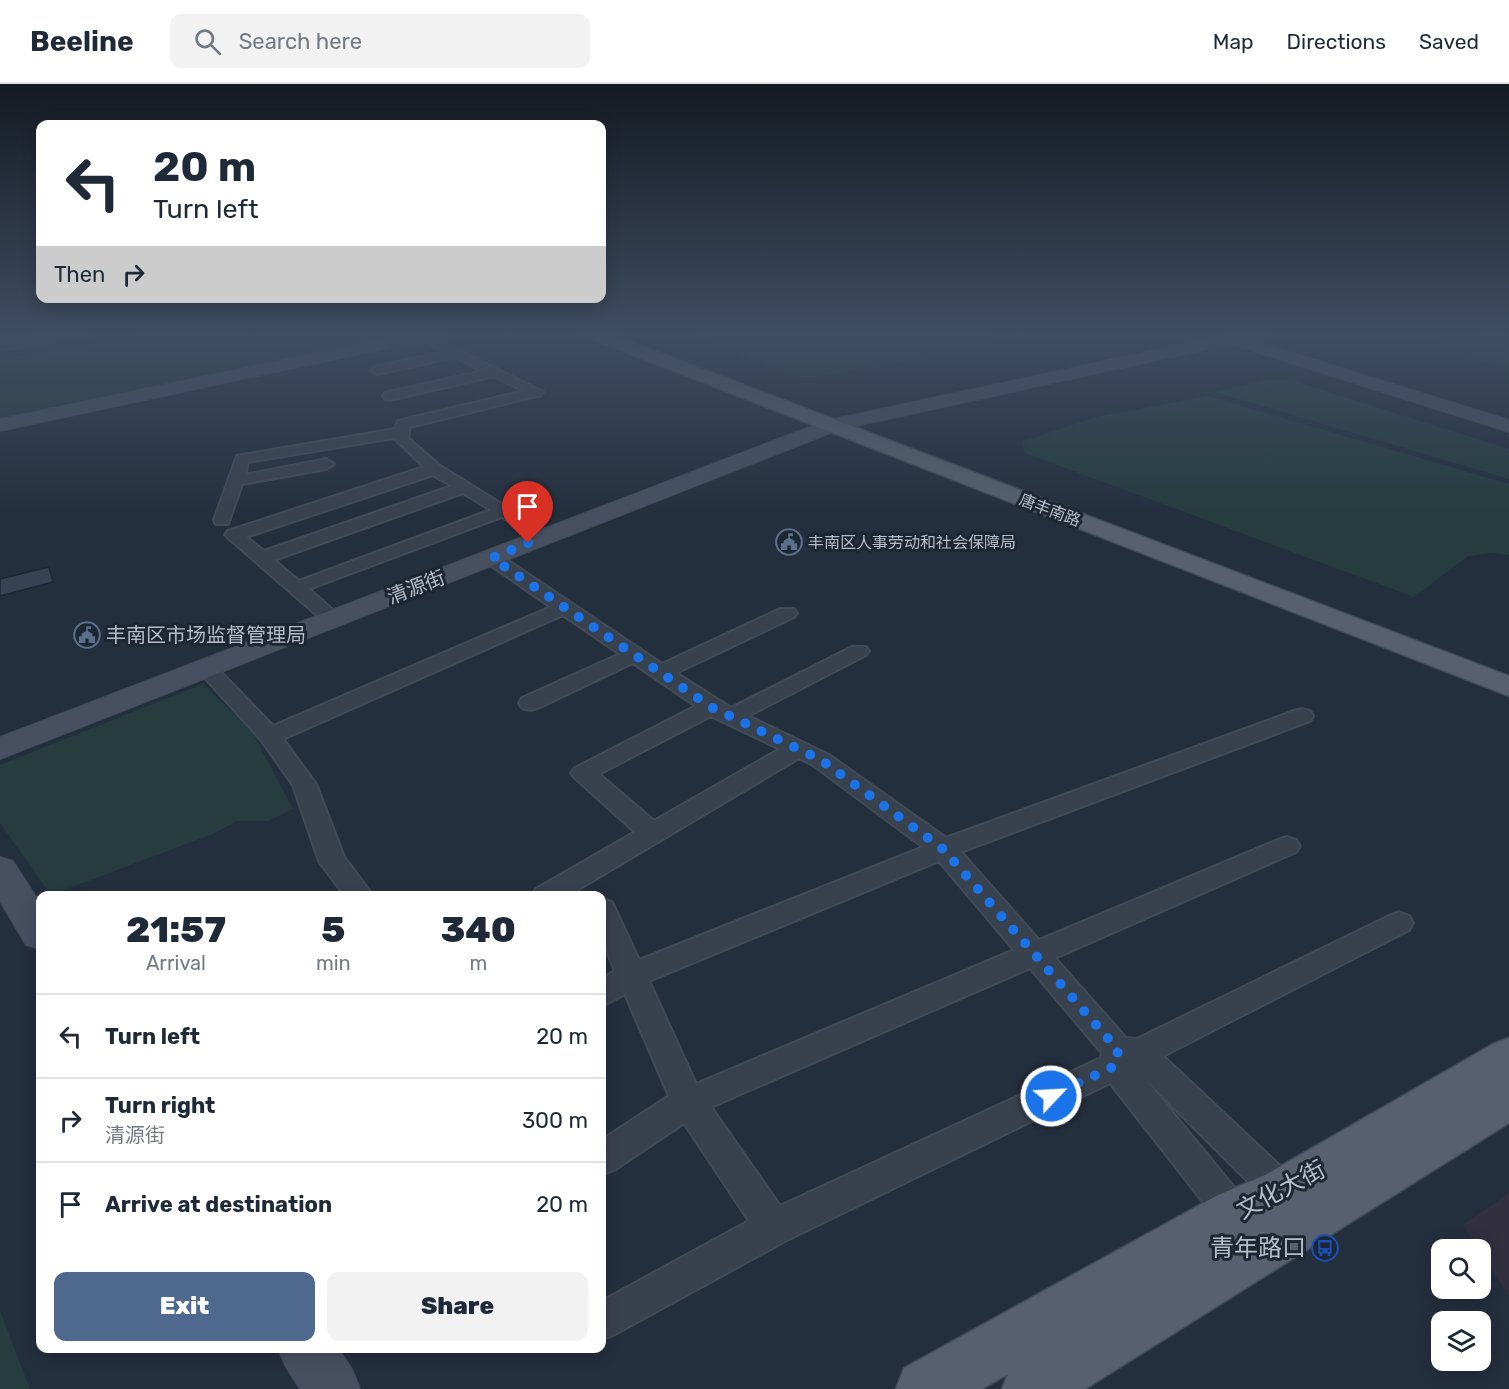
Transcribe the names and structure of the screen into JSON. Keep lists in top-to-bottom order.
{
  "streets": {
    "main road": ["唐丰南路", "文化大街"],
    "street": ["清源街"]
  },
  "crossings": [
    ["唐丰南路", "清源街"]
  ],
  "places": {
    "public building": ["丰南区人事劳动和社会保障局", "丰南区市场监督管理局"],
    "bus stop": ["青年路口"]
  },
  "page": {
    "header": "Beeline",
    "search": "Search here",
    "nav": ["Map", "Directions", "Saved"],
    "turn": ["20 m", "Turn left"],
    "then": "Then",
    "eta": [
      "21:57",
      "Arrival",
      "5",
      "min",
      "340",
      "m"
    ],
    "list": [
      {
        "name": "Turn left",
        "value": "20 m"
      },
      {
        "name": "Turn right",
        "note": "清源街",
        "value": "300 m"
      },
      {
        "name": "Arrive at destination",
        "value": "20 m"
      }
    ],
    "buttons": ["Exit", "Share"]
  }
}
